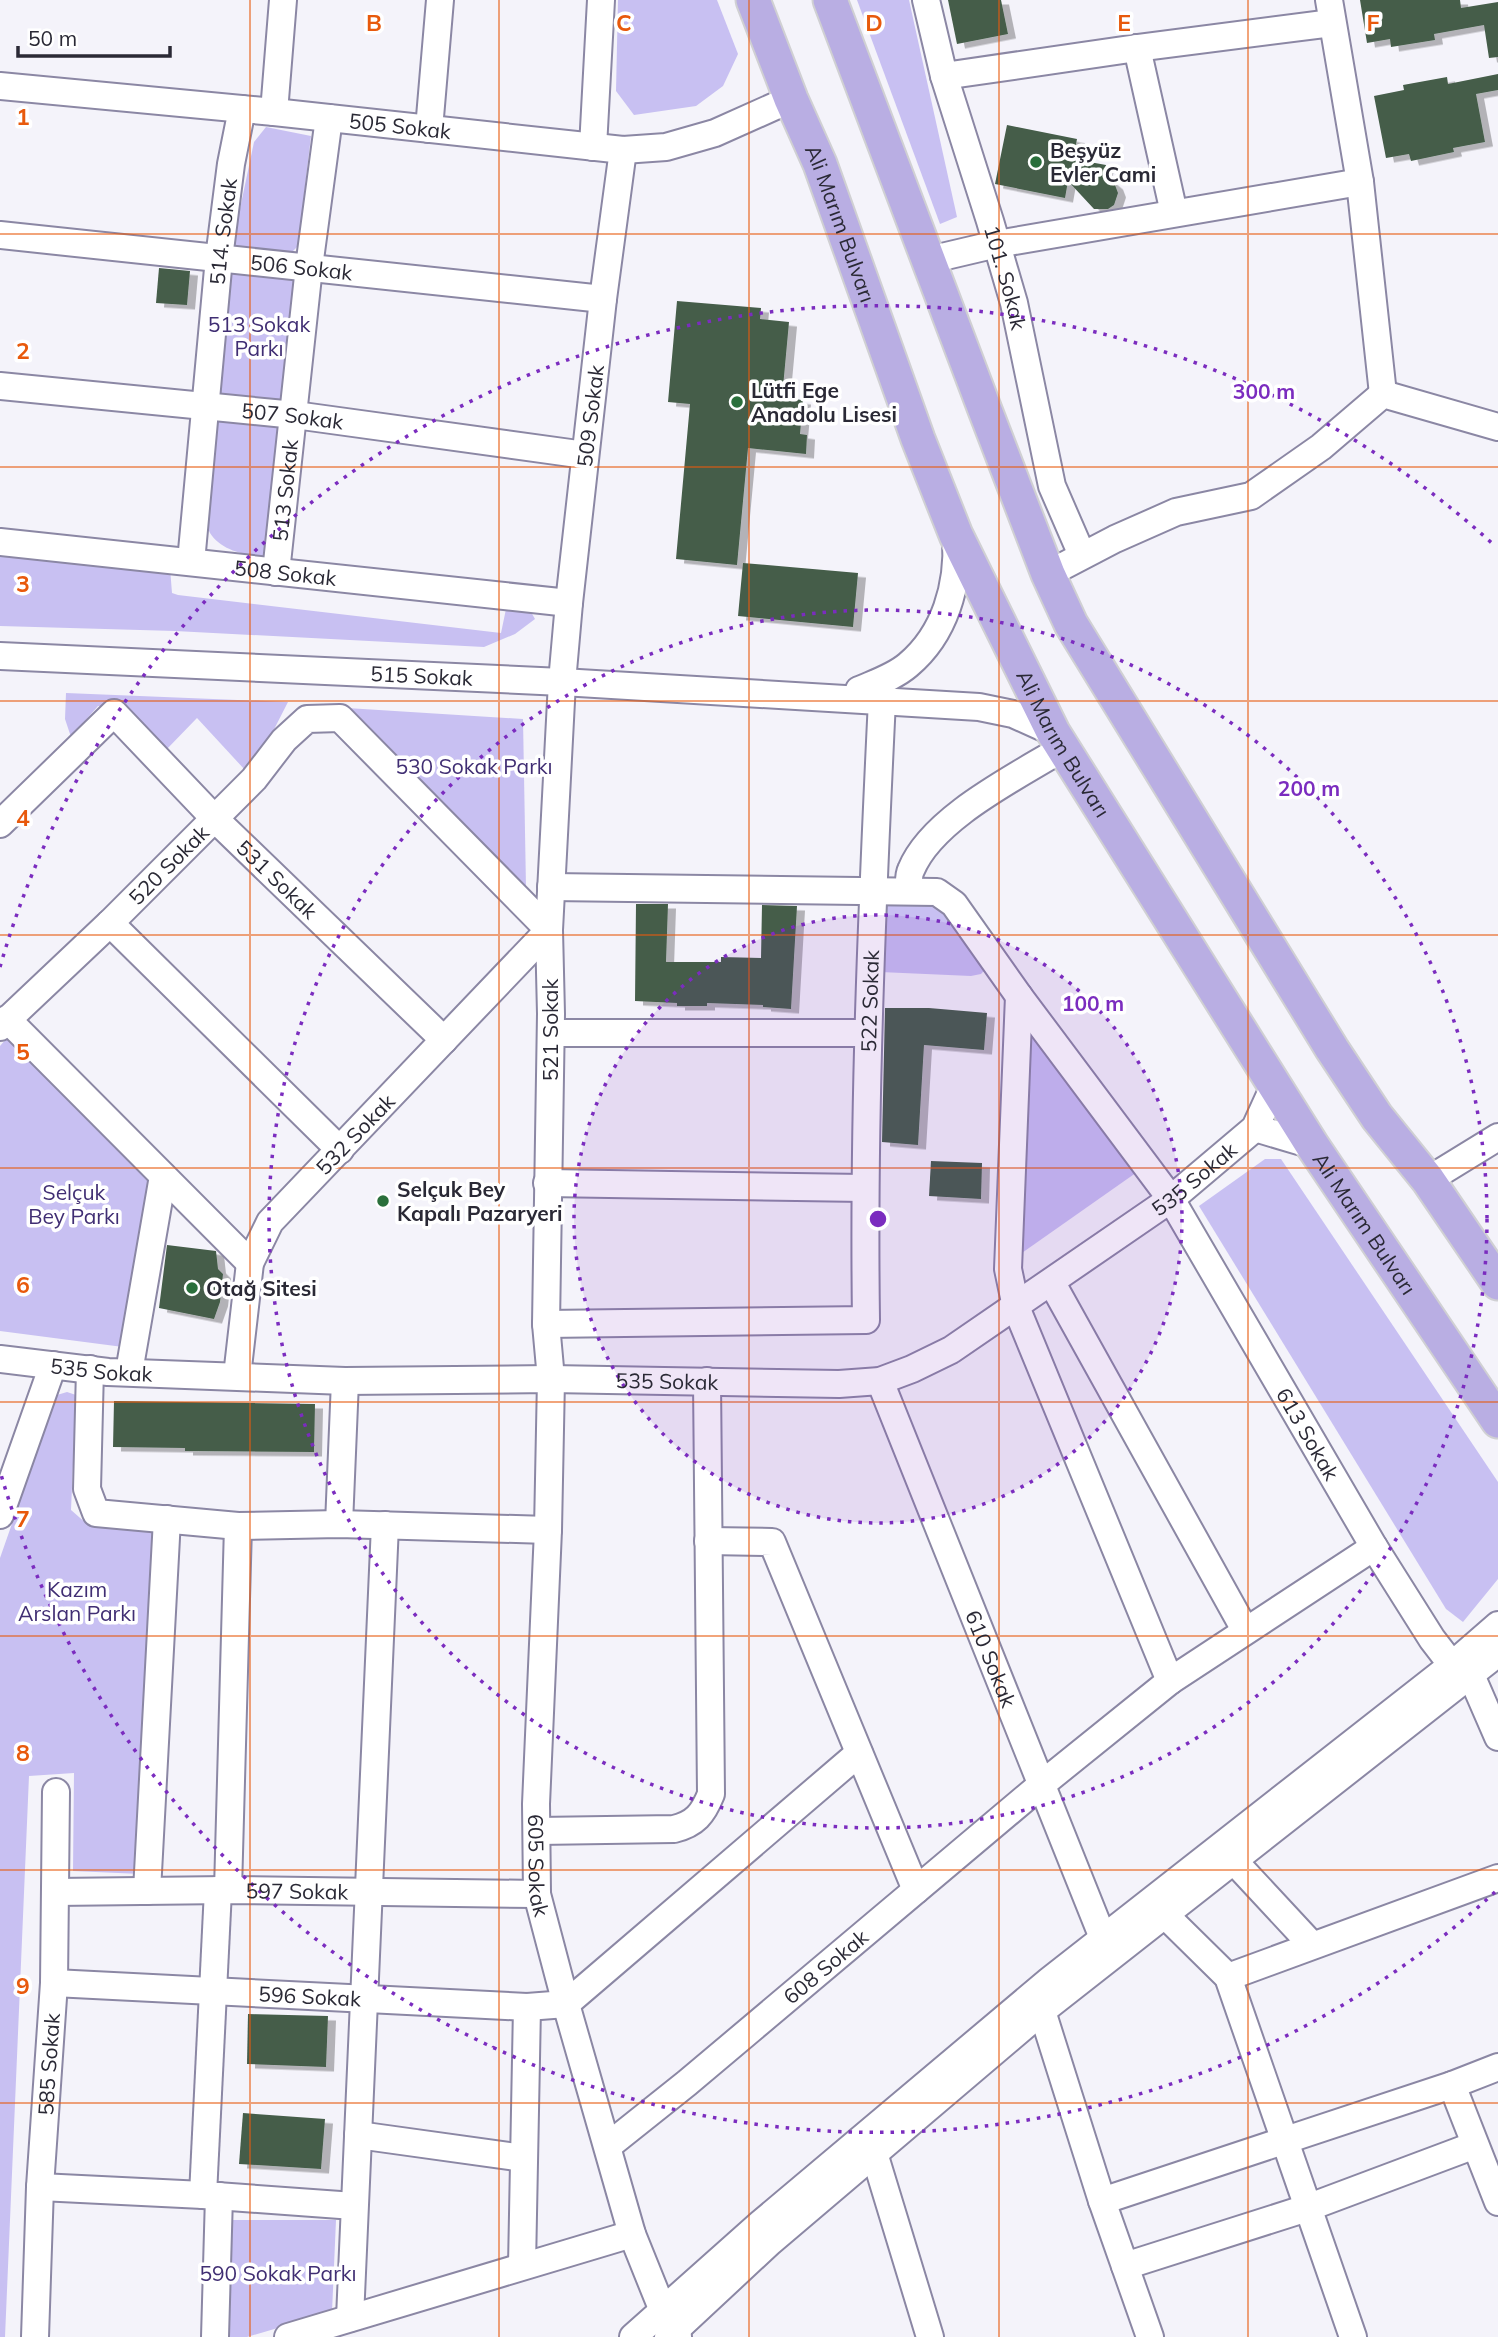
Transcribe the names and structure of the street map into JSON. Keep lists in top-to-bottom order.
{
  "streets": {
    "main road": ["Ali Marım Bulvarı"],
    "street": [
      "505 Sokak",
      "514. Sokak",
      "506 Sokak",
      "101. Sokak",
      "507 Sokak",
      "509 Sokak",
      "513 Sokak",
      "508 Sokak",
      "515 Sokak",
      "520 Sokak",
      "531 Sokak",
      "522 Sokak",
      "521 Sokak",
      "532 Sokak",
      "535 Sokak",
      "613 Sokak",
      "610 Sokak",
      "605 Sokak",
      "597 Sokak",
      "608 Sokak",
      "596 Sokak",
      "585 Sokak"
    ]
  },
  "crossings": [
    ["505 Sokak", "Ali Marım Bulvarı"],
    ["505 Sokak", "514. Sokak"],
    ["505 Sokak", "509 Sokak"],
    ["505 Sokak", "513 Sokak"],
    ["Ali Marım Bulvarı", "515 Sokak"],
    ["514. Sokak", "506 Sokak"],
    ["514. Sokak", "507 Sokak"],
    ["514. Sokak", "508 Sokak"],
    ["506 Sokak", "509 Sokak"],
    ["506 Sokak", "513 Sokak"],
    ["507 Sokak", "509 Sokak"],
    ["507 Sokak", "513 Sokak"],
    ["509 Sokak", "508 Sokak"],
    ["509 Sokak", "515 Sokak"],
    ["509 Sokak", "521 Sokak"],
    ["513 Sokak", "508 Sokak"],
    ["515 Sokak", "522 Sokak"],
    ["515 Sokak", "521 Sokak"],
    ["520 Sokak", "531 Sokak"],
    ["520 Sokak", "521 Sokak"],
    ["520 Sokak", "532 Sokak"],
    ["531 Sokak", "532 Sokak"],
    ["522 Sokak", "521 Sokak"],
    ["522 Sokak", "613 Sokak"],
    ["521 Sokak", "532 Sokak"],
    ["521 Sokak", "535 Sokak"],
    ["521 Sokak", "613 Sokak"],
    ["521 Sokak", "605 Sokak"],
    ["532 Sokak", "535 Sokak"],
    ["535 Sokak", "613 Sokak"],
    ["535 Sokak", "610 Sokak"],
    ["535 Sokak", "605 Sokak"],
    ["613 Sokak", "608 Sokak"],
    ["610 Sokak", "608 Sokak"],
    ["605 Sokak", "597 Sokak"],
    ["605 Sokak", "608 Sokak"],
    ["605 Sokak", "596 Sokak"],
    ["597 Sokak", "585 Sokak"],
    ["596 Sokak", "585 Sokak"]
  ],
  "parks": [
    "513 Sokak Parkı",
    "530 Sokak Parkı",
    "Selçuk Bey Parkı",
    "Kazım Arslan Parkı",
    "590 Sokak Parkı"
  ],
  "places": [
    "Beşyüz Evler Cami",
    "Lütfi Ege Anadolu Lisesi",
    "Selçuk Bey Kapalı Pazaryeri",
    "Otağ Sitesi"
  ],
  "scale_bar": "50 m",
  "grid": {
    "columns": [
      "B",
      "C",
      "D",
      "E",
      "F"
    ],
    "rows": [
      "1",
      "2",
      "3",
      "4",
      "5",
      "6",
      "7",
      "8",
      "9"
    ]
  },
  "rings": ["300 m", "200 m", "100 m"]
}
